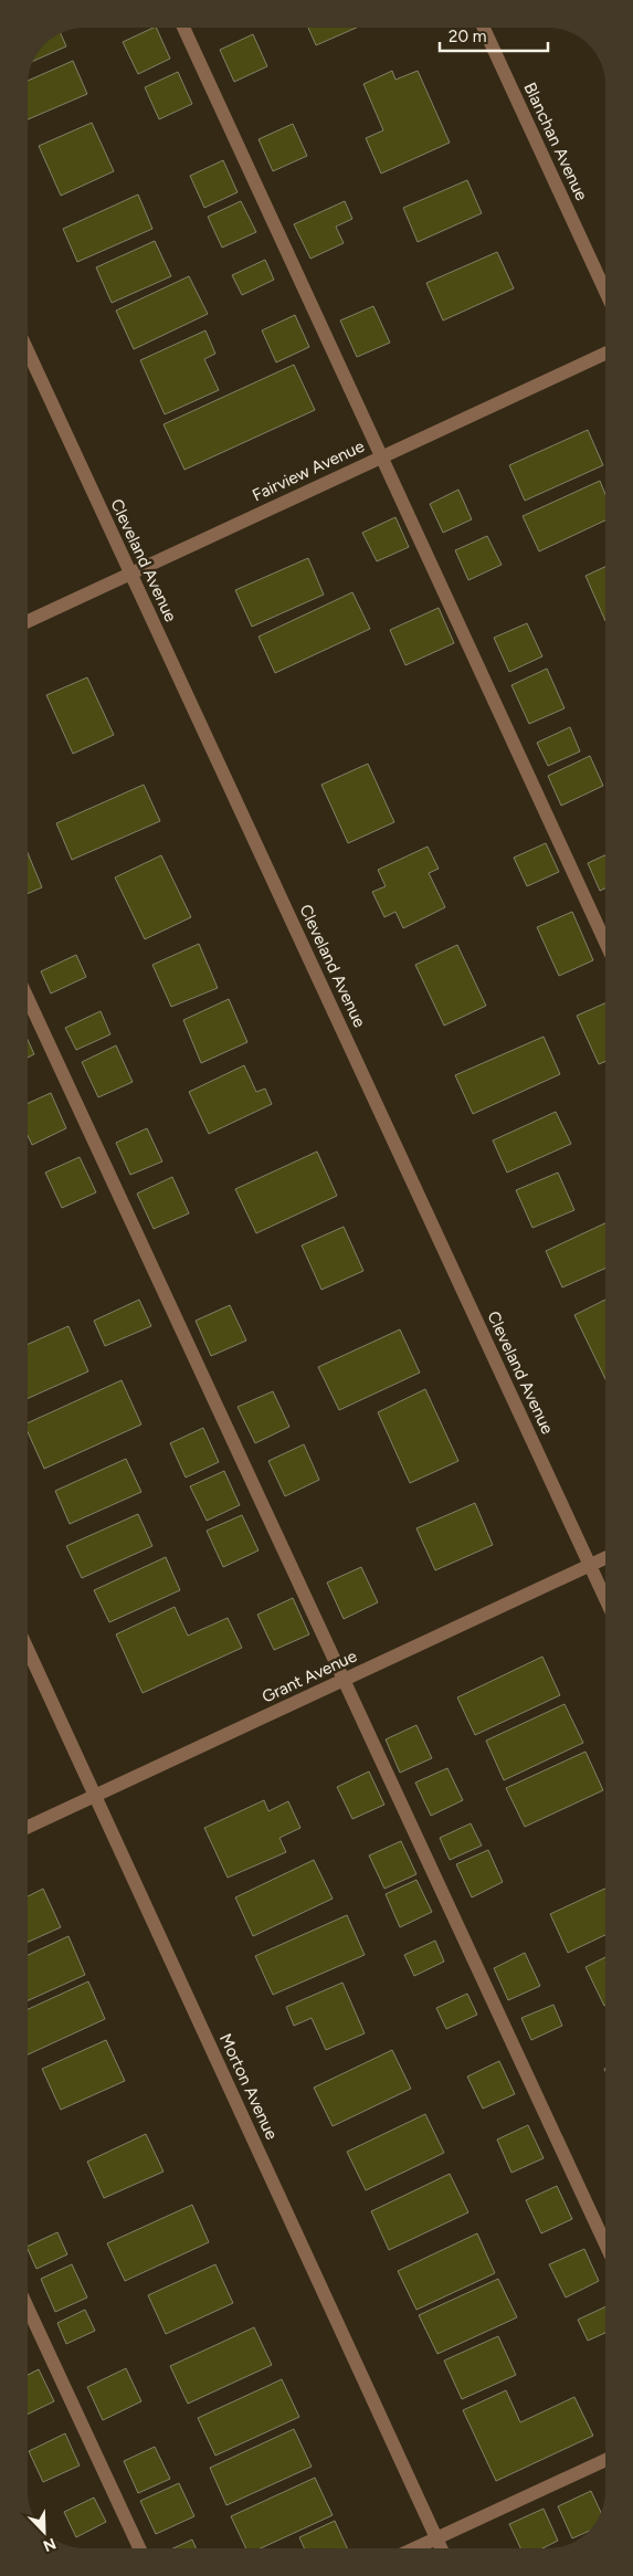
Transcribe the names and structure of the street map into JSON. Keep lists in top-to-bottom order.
{
  "streets": {
    "street": [
      "Blanchan Avenue",
      "Fairview Avenue",
      "Cleveland Avenue",
      "Grant Avenue",
      "Morton Avenue"
    ]
  },
  "crossings": [
    ["Fairview Avenue", "Cleveland Avenue"],
    ["Cleveland Avenue", "Grant Avenue"],
    ["Grant Avenue", "Morton Avenue"]
  ],
  "scale_bar": "20 m",
  "north": "bottom right"
}
